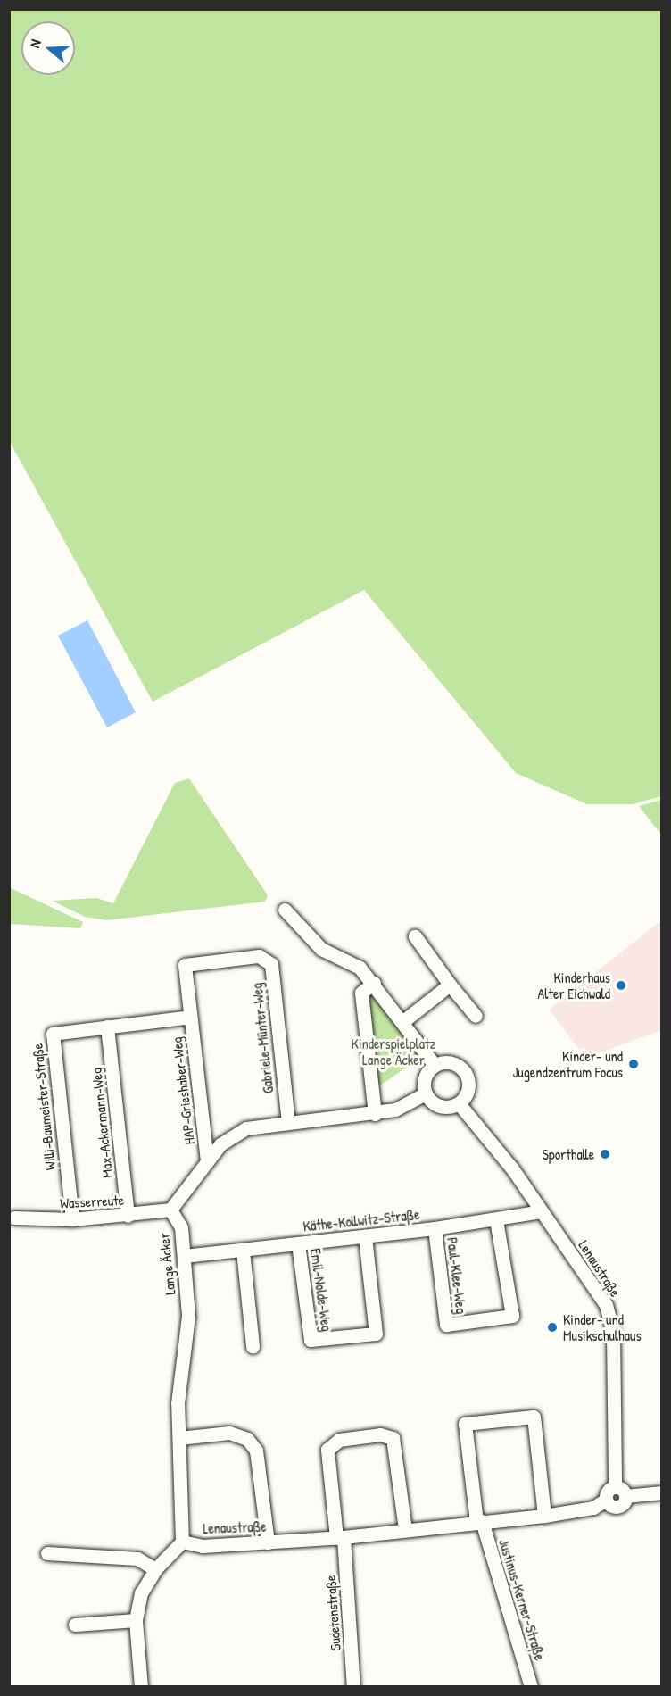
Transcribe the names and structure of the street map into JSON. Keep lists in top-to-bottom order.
{
  "streets": {
    "street": [
      "Gabriele-Münter-Weg",
      "HAP-Grieshaber-Weg",
      "Willi-Baumeister-Straße",
      "Max-Ackermann-Weg",
      "Wasserreute",
      "Käthe-Kollwitz-Straße",
      "Lange Äcker",
      "Lenaustraße",
      "Paul-Klee-Weg",
      "Emil-Nolde-Weg",
      "Justinus-Kerner-Straße",
      "Sudetenstraße"
    ]
  },
  "crossings": [
    ["Gabriele-Münter-Weg", "HAP-Grieshaber-Weg"],
    ["Gabriele-Münter-Weg", "Willi-Baumeister-Straße"],
    ["HAP-Grieshaber-Weg", "Willi-Baumeister-Straße"],
    ["Willi-Baumeister-Straße", "Max-Ackermann-Weg"],
    ["Willi-Baumeister-Straße", "Wasserreute"],
    ["Max-Ackermann-Weg", "Wasserreute"],
    ["Wasserreute", "Lange Äcker"],
    ["Käthe-Kollwitz-Straße", "Lange Äcker"],
    ["Käthe-Kollwitz-Straße", "Lenaustraße"],
    ["Käthe-Kollwitz-Straße", "Paul-Klee-Weg"],
    ["Käthe-Kollwitz-Straße", "Emil-Nolde-Weg"],
    ["Lange Äcker", "Lenaustraße"],
    ["Lenaustraße", "Justinus-Kerner-Straße"],
    ["Lenaustraße", "Sudetenstraße"]
  ],
  "parks": ["Kinderspielplatz Lange Äcker"],
  "places": [
    "Kinderhaus Alter Eichwald",
    "Kinder- und Jugendzentrum Focus",
    "Sporthalle",
    "Kinder- und Musikschulhaus"
  ],
  "north": "left"
}
